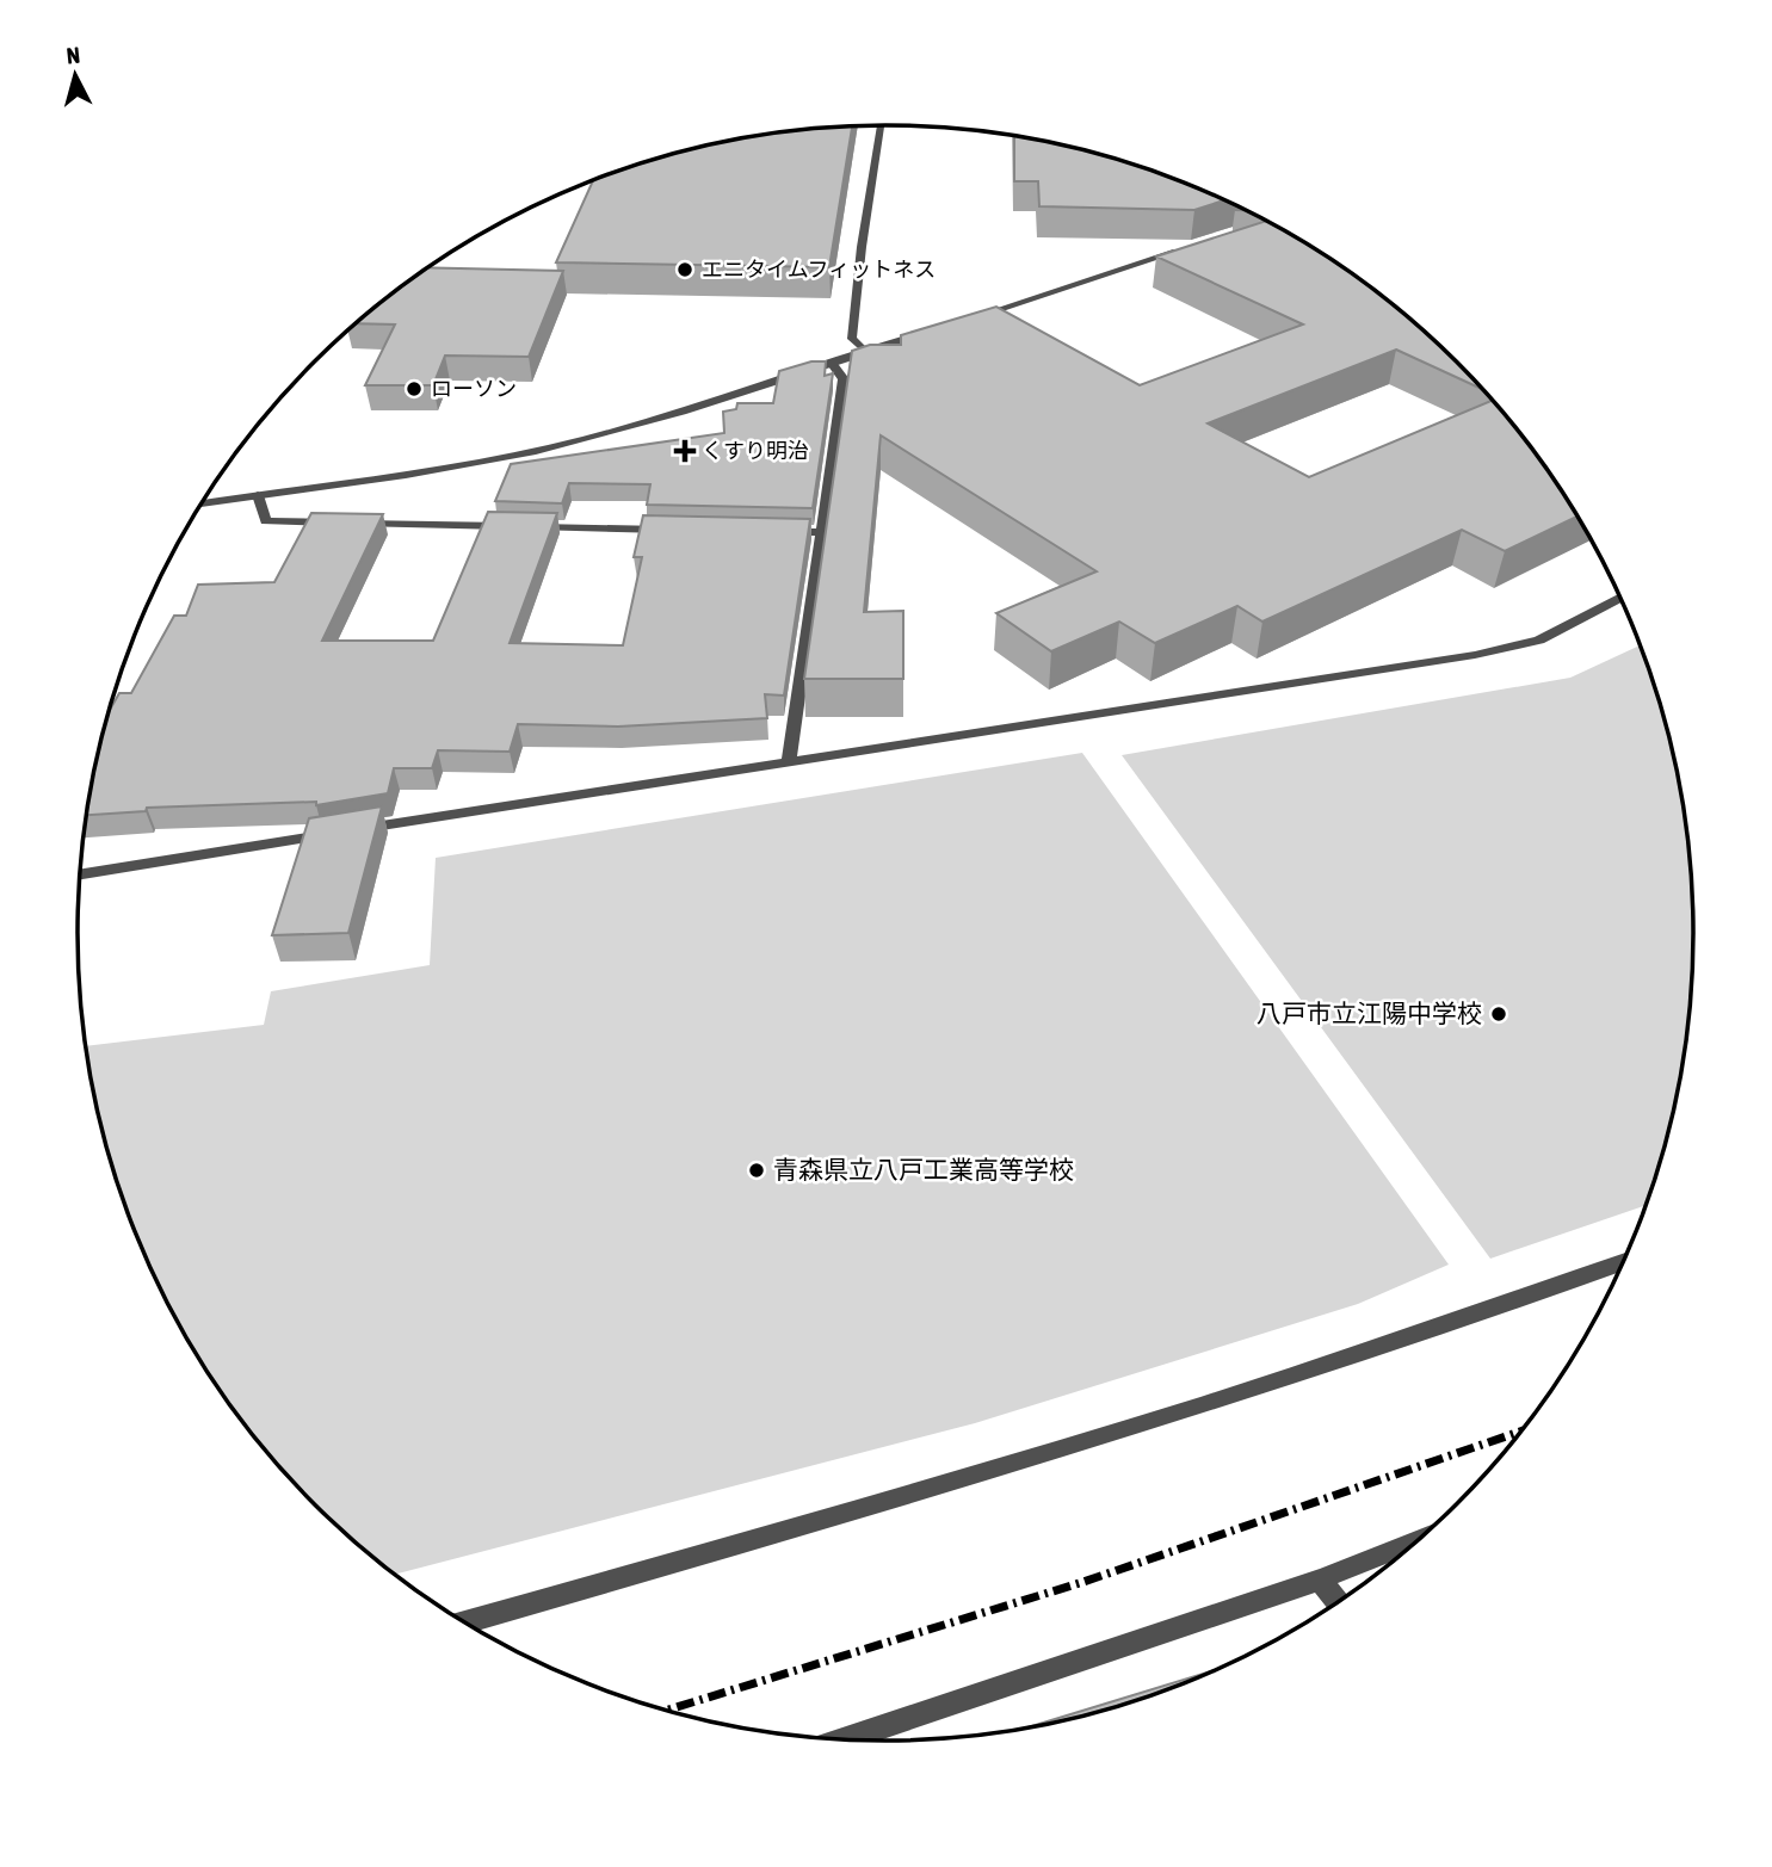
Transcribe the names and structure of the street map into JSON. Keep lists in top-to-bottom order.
{
  "places": {
    "other": [
      "エニタイムフィットネス",
      "ローソン",
      "八戸市立江陽中学校",
      "青森県立八戸工業高等学校"
    ],
    "health": ["くすり明治"]
  },
  "north": "top"
}
